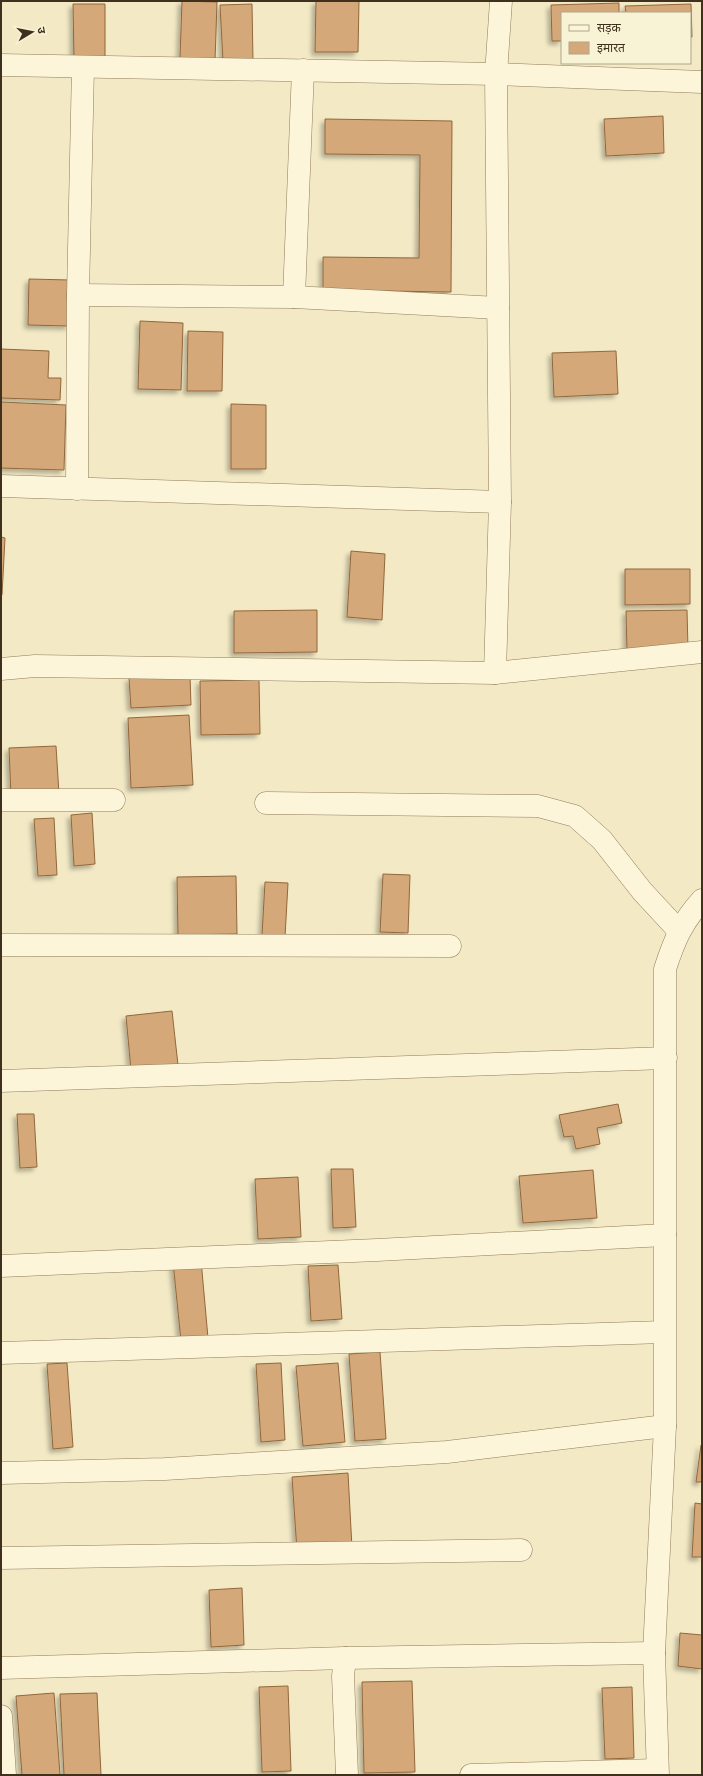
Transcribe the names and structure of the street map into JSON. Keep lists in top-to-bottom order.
{
  "legend": ["सड़क", "इमारत"],
  "north": "right"
}
